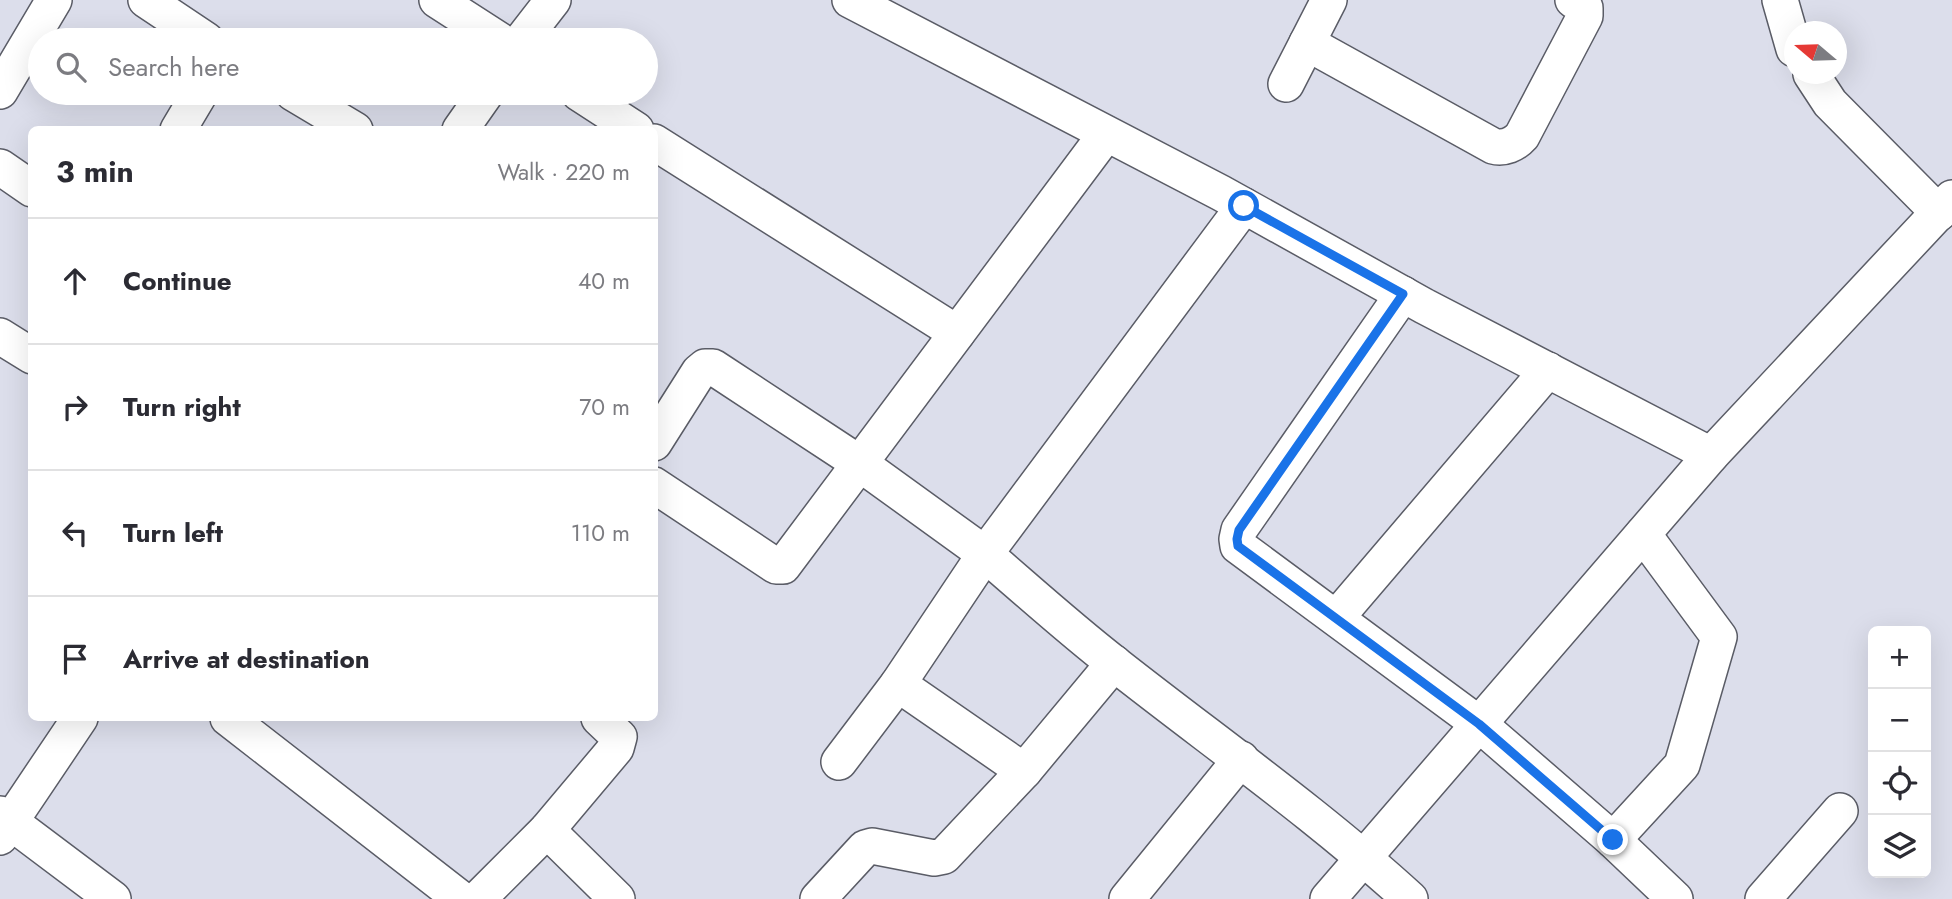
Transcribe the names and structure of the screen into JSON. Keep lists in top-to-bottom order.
{
  "north": "left",
  "page": {
    "search": "Search here",
    "heading": ["3 min", "Walk · 220 m"],
    "list": [
      ["Continue", "40 m"],
      ["Turn right", "70 m"],
      ["Turn left", "110 m"],
      "Arrive at destination"
    ],
    "map_buttons": ["+", "−"]
  }
}
